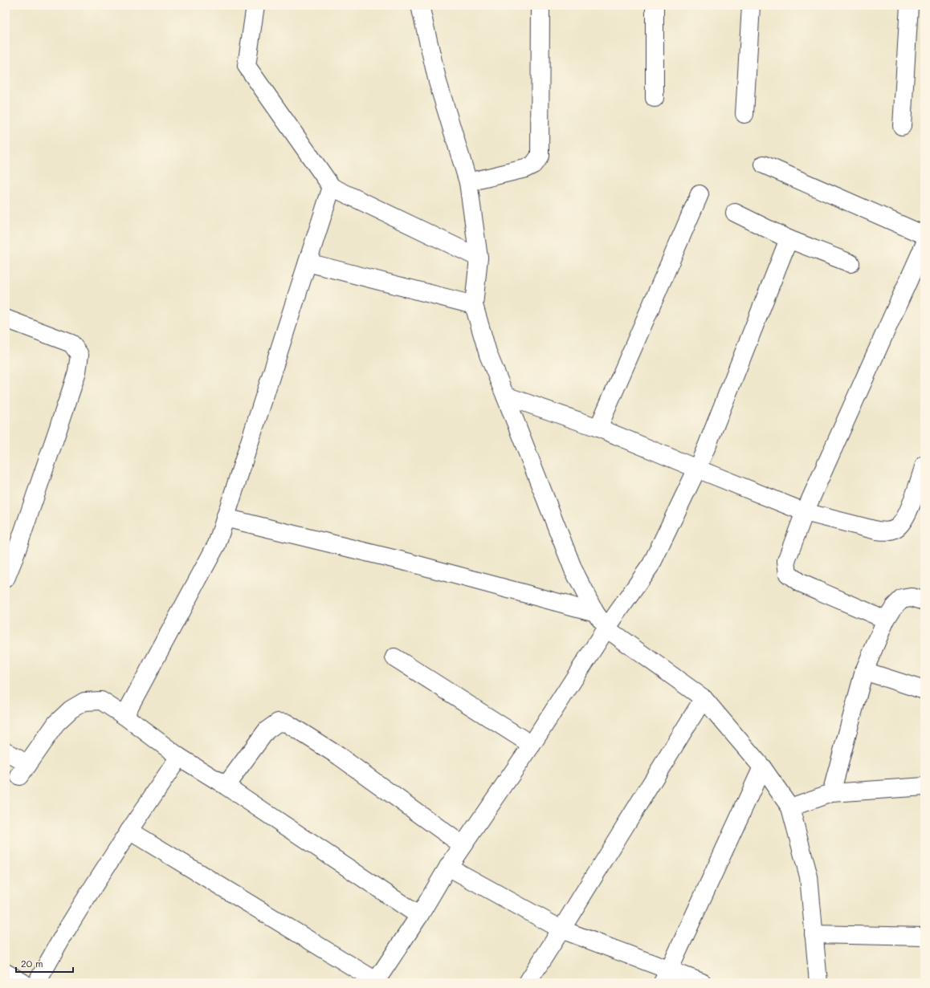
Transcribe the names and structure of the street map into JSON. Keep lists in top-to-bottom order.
{
  "scale_bar": "20 m"
}
